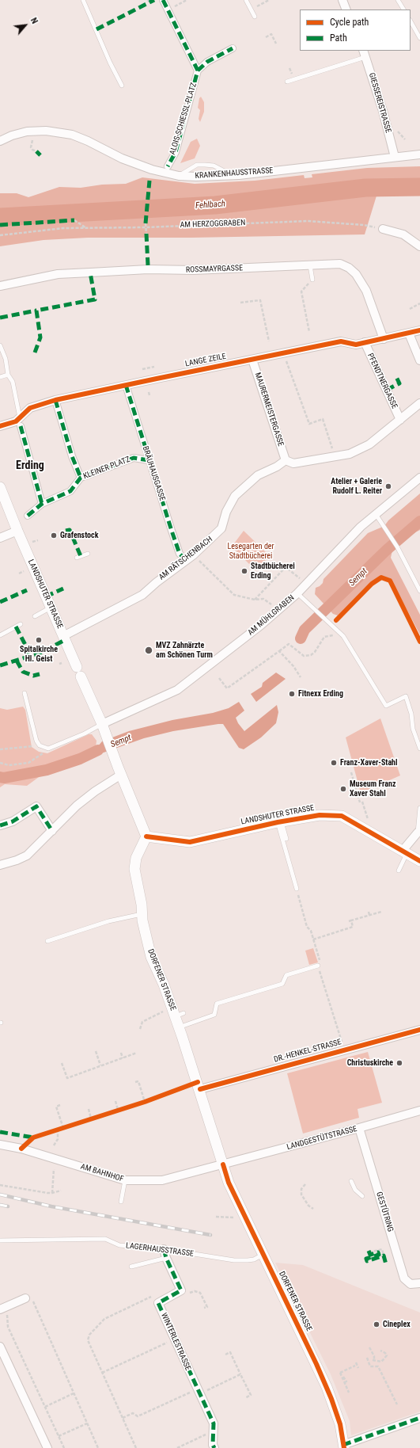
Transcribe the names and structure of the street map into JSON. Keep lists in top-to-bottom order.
{
  "streets": {
    "street": [
      "GIESSEREISTRASSE",
      "ALOIS-SCHIESSL-PLATZ",
      "KRANKENHAUSSTRASSE",
      "ROSSMAYRGASSE",
      "LANGE ZEILE",
      "PFENDTNERGASSE",
      "MAURERMEISTERGASSE",
      "KLEINER PLATZ",
      "BRÄUHAUSGASSE",
      "AM RÄTSCHENBACH",
      "LANDSHUTER STRASSE",
      "AM MÜHLGRABEN",
      "DORFENER STRASSE",
      "DR.-HENKEL-STRASSE",
      "LANDGESTÜTSTRASSE",
      "AM BAHNHOF",
      "GESTÜTRING",
      "WINTERLESTRASSE"
    ],
    "lane": ["LAGERHAUSSTRASSE"],
    "path": ["AM HERZOGGRABEN"]
  },
  "crossings": [
    ["GIESSEREISTRASSE", "KRANKENHAUSSTRASSE"],
    ["ROSSMAYRGASSE", "LANGE ZEILE"],
    ["LANGE ZEILE", "PFENDTNERGASSE"],
    ["LANGE ZEILE", "MAURERMEISTERGASSE"],
    ["LANGE ZEILE", "BRÄUHAUSGASSE"],
    ["MAURERMEISTERGASSE", "AM RÄTSCHENBACH"],
    ["KLEINER PLATZ", "BRÄUHAUSGASSE"],
    ["BRÄUHAUSGASSE", "AM RÄTSCHENBACH"],
    ["AM RÄTSCHENBACH", "LANDSHUTER STRASSE"],
    ["LANDSHUTER STRASSE", "AM MÜHLGRABEN"],
    ["LANDSHUTER STRASSE", "DORFENER STRASSE"],
    ["DORFENER STRASSE", "DR.-HENKEL-STRASSE"],
    ["DORFENER STRASSE", "LANDGESTÜTSTRASSE"],
    ["DORFENER STRASSE", "AM BAHNHOF"],
    ["DORFENER STRASSE", "LAGERHAUSSTRASSE"],
    ["LANDGESTÜTSTRASSE", "AM BAHNHOF"],
    ["LANDGESTÜTSTRASSE", "GESTÜTRING"]
  ],
  "districts": ["Erding"],
  "water": ["Fehlbach", "Sempt"],
  "parks": ["Lesegarten der Stadtbücherei"],
  "places": [
    "Atelier + Galerie Rudolf L. Reiter",
    "Grafenstock",
    "Stadtbücherei Erding",
    "Spitalkirche Hl. Geist",
    "MVZ Zahnärzte am Schönen Turm",
    "Fitnexx Erding",
    "Franz-Xaver-Stahl",
    "Museum Franz Xaver Stahl",
    "Christuskirche",
    "Cineplex"
  ],
  "legend": ["Cycle path", "Path"],
  "north": "top right"
}
